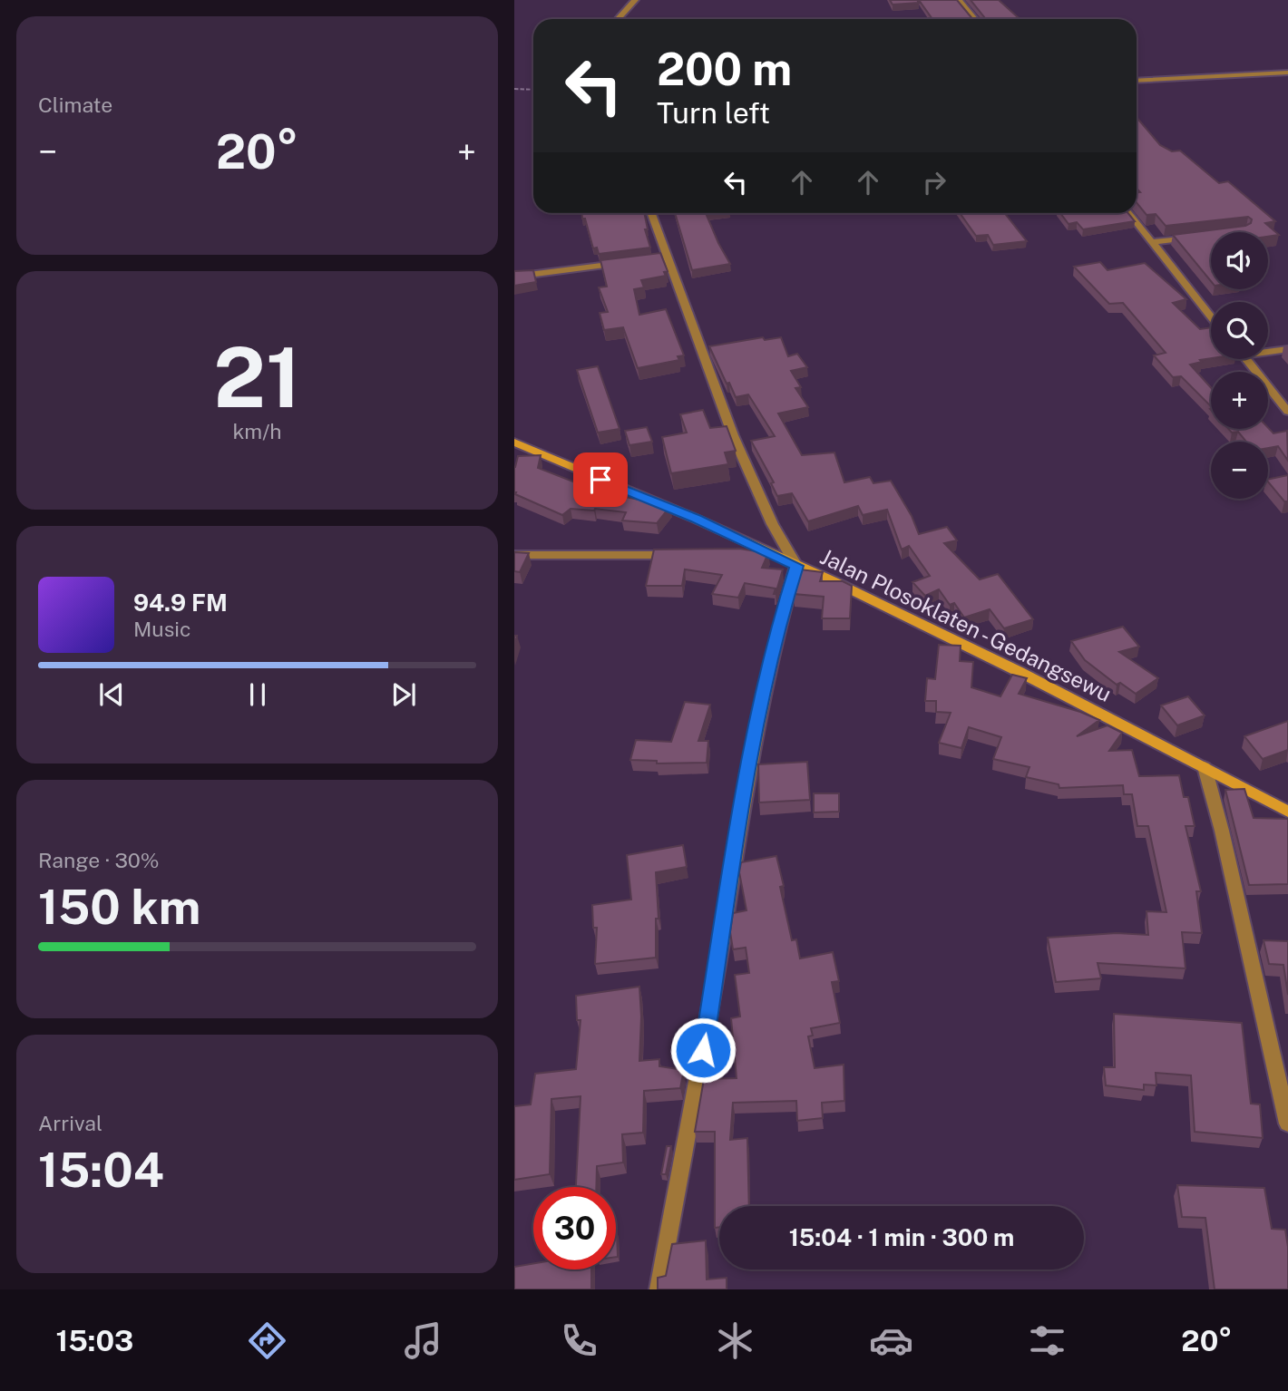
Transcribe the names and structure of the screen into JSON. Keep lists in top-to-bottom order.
{
  "streets": {
    "main road": ["Jalan Plosoklaten - Gedangsewu"]
  },
  "page": {
    "tile": [
      "Climate",
      ["21", "km/h"],
      ["Range · 30%", "150 km"],
      ["Arrival", "15:04"]
    ],
    "turn": ["200 m", "Turn left"],
    "heat": ["−", "20°", "+"],
    "map_buttons": ["+", "−"],
    "song": ["94.9 FM", "Music"],
    "limit": "30",
    "trip": "15:04 · 1 min · 300 m",
    "tabs": ["15:03", "20°"]
  }
}
